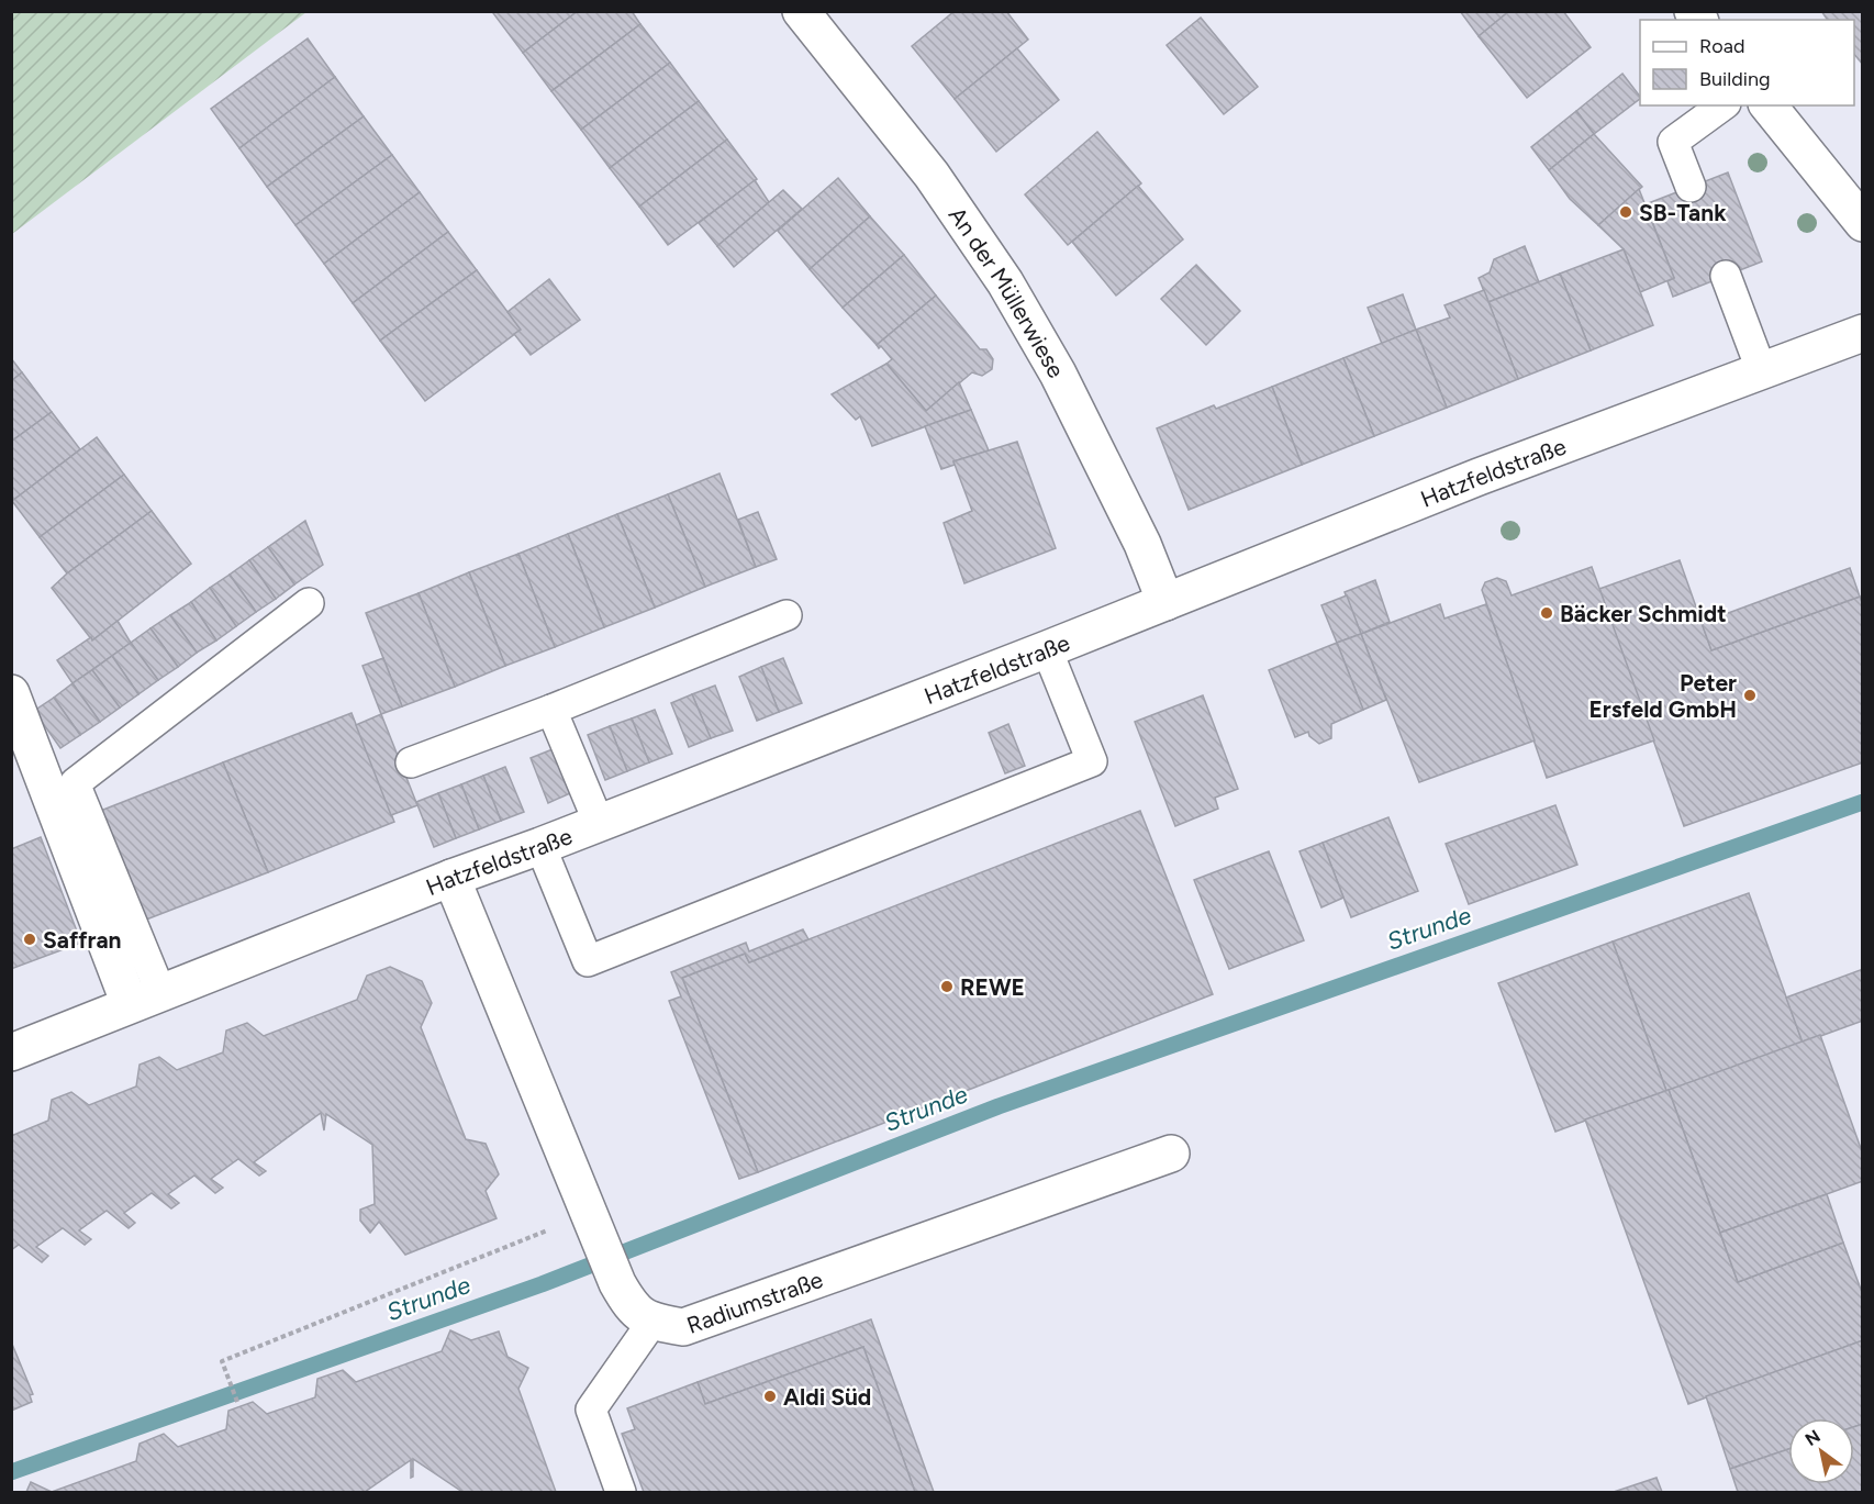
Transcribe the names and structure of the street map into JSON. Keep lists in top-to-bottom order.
{
  "streets": {
    "street": ["An der Müllerwiese", "Hatzfeldstraße", "Radiumstraße"]
  },
  "crossings": [
    ["An der Müllerwiese", "Hatzfeldstraße"],
    ["Hatzfeldstraße", "Radiumstraße"]
  ],
  "water": ["Strunde"],
  "places": [
    "SB-Tank",
    "Bäcker Schmidt",
    "Peter Ersfeld GmbH",
    "Saffran",
    "REWE",
    "Aldi Süd"
  ],
  "legend": ["Road", "Building"],
  "north": "top left"
}
